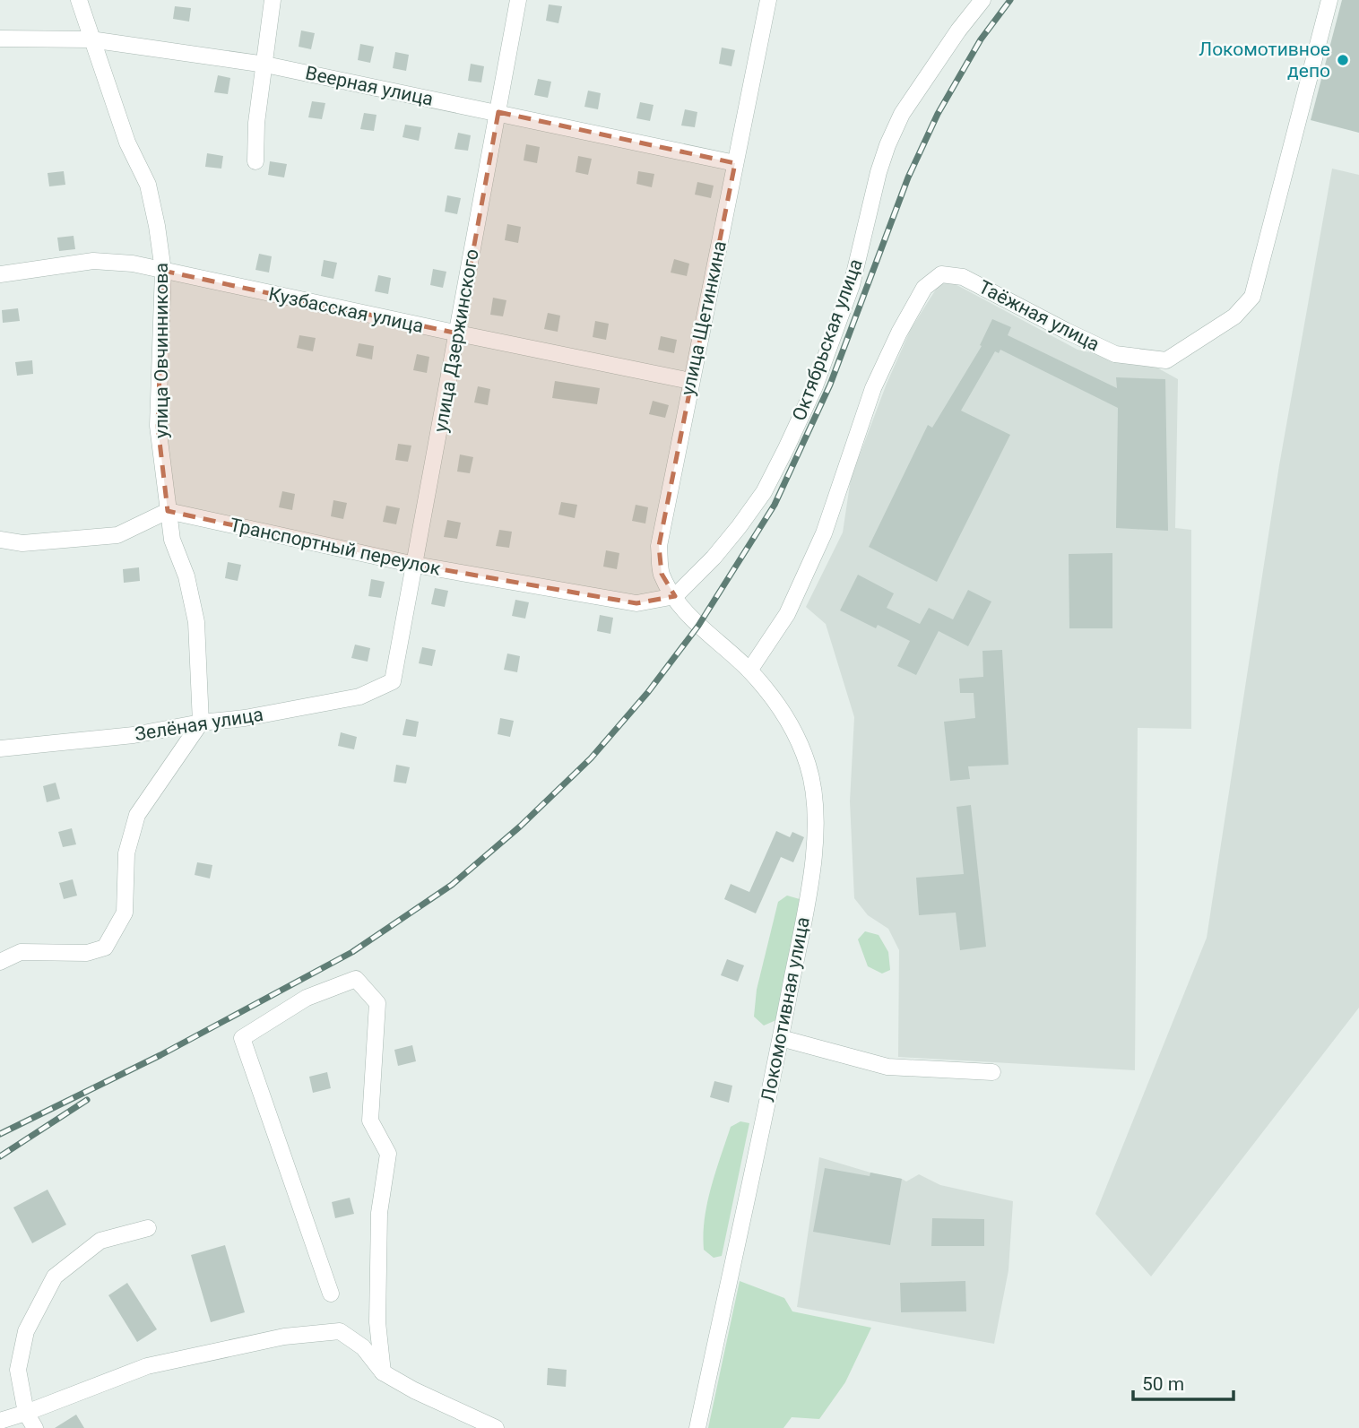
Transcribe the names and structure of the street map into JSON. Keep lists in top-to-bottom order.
{
  "streets": {
    "street": [
      "Веерная улица",
      "Кузбасская улица",
      "Таёжная улица",
      "улица Щетинкина",
      "Октябрьская улица",
      "улица Дзержинского",
      "улица Овчинникова",
      "Транспортный переулок",
      "Зелёная улица",
      "Локомотивная улица"
    ]
  },
  "crossings": [
    ["Веерная улица", "улица Щетинкина"],
    ["Веерная улица", "улица Дзержинского"],
    ["Веерная улица", "улица Овчинникова"],
    ["Кузбасская улица", "улица Щетинкина"],
    ["Кузбасская улица", "улица Дзержинского"],
    ["Кузбасская улица", "улица Овчинникова"],
    ["Таёжная улица", "Локомотивная улица"],
    ["улица Щетинкина", "Октябрьская улица"],
    ["улица Щетинкина", "Транспортный переулок"],
    ["улица Щетинкина", "Локомотивная улица"],
    ["Октябрьская улица", "Транспортный переулок"],
    ["улица Дзержинского", "Транспортный переулок"],
    ["улица Дзержинского", "Зелёная улица"],
    ["улица Овчинникова", "Транспортный переулок"],
    ["улица Овчинникова", "Зелёная улица"]
  ],
  "places": ["Локомотивное депо"],
  "scale_bar": "50 m"
}
